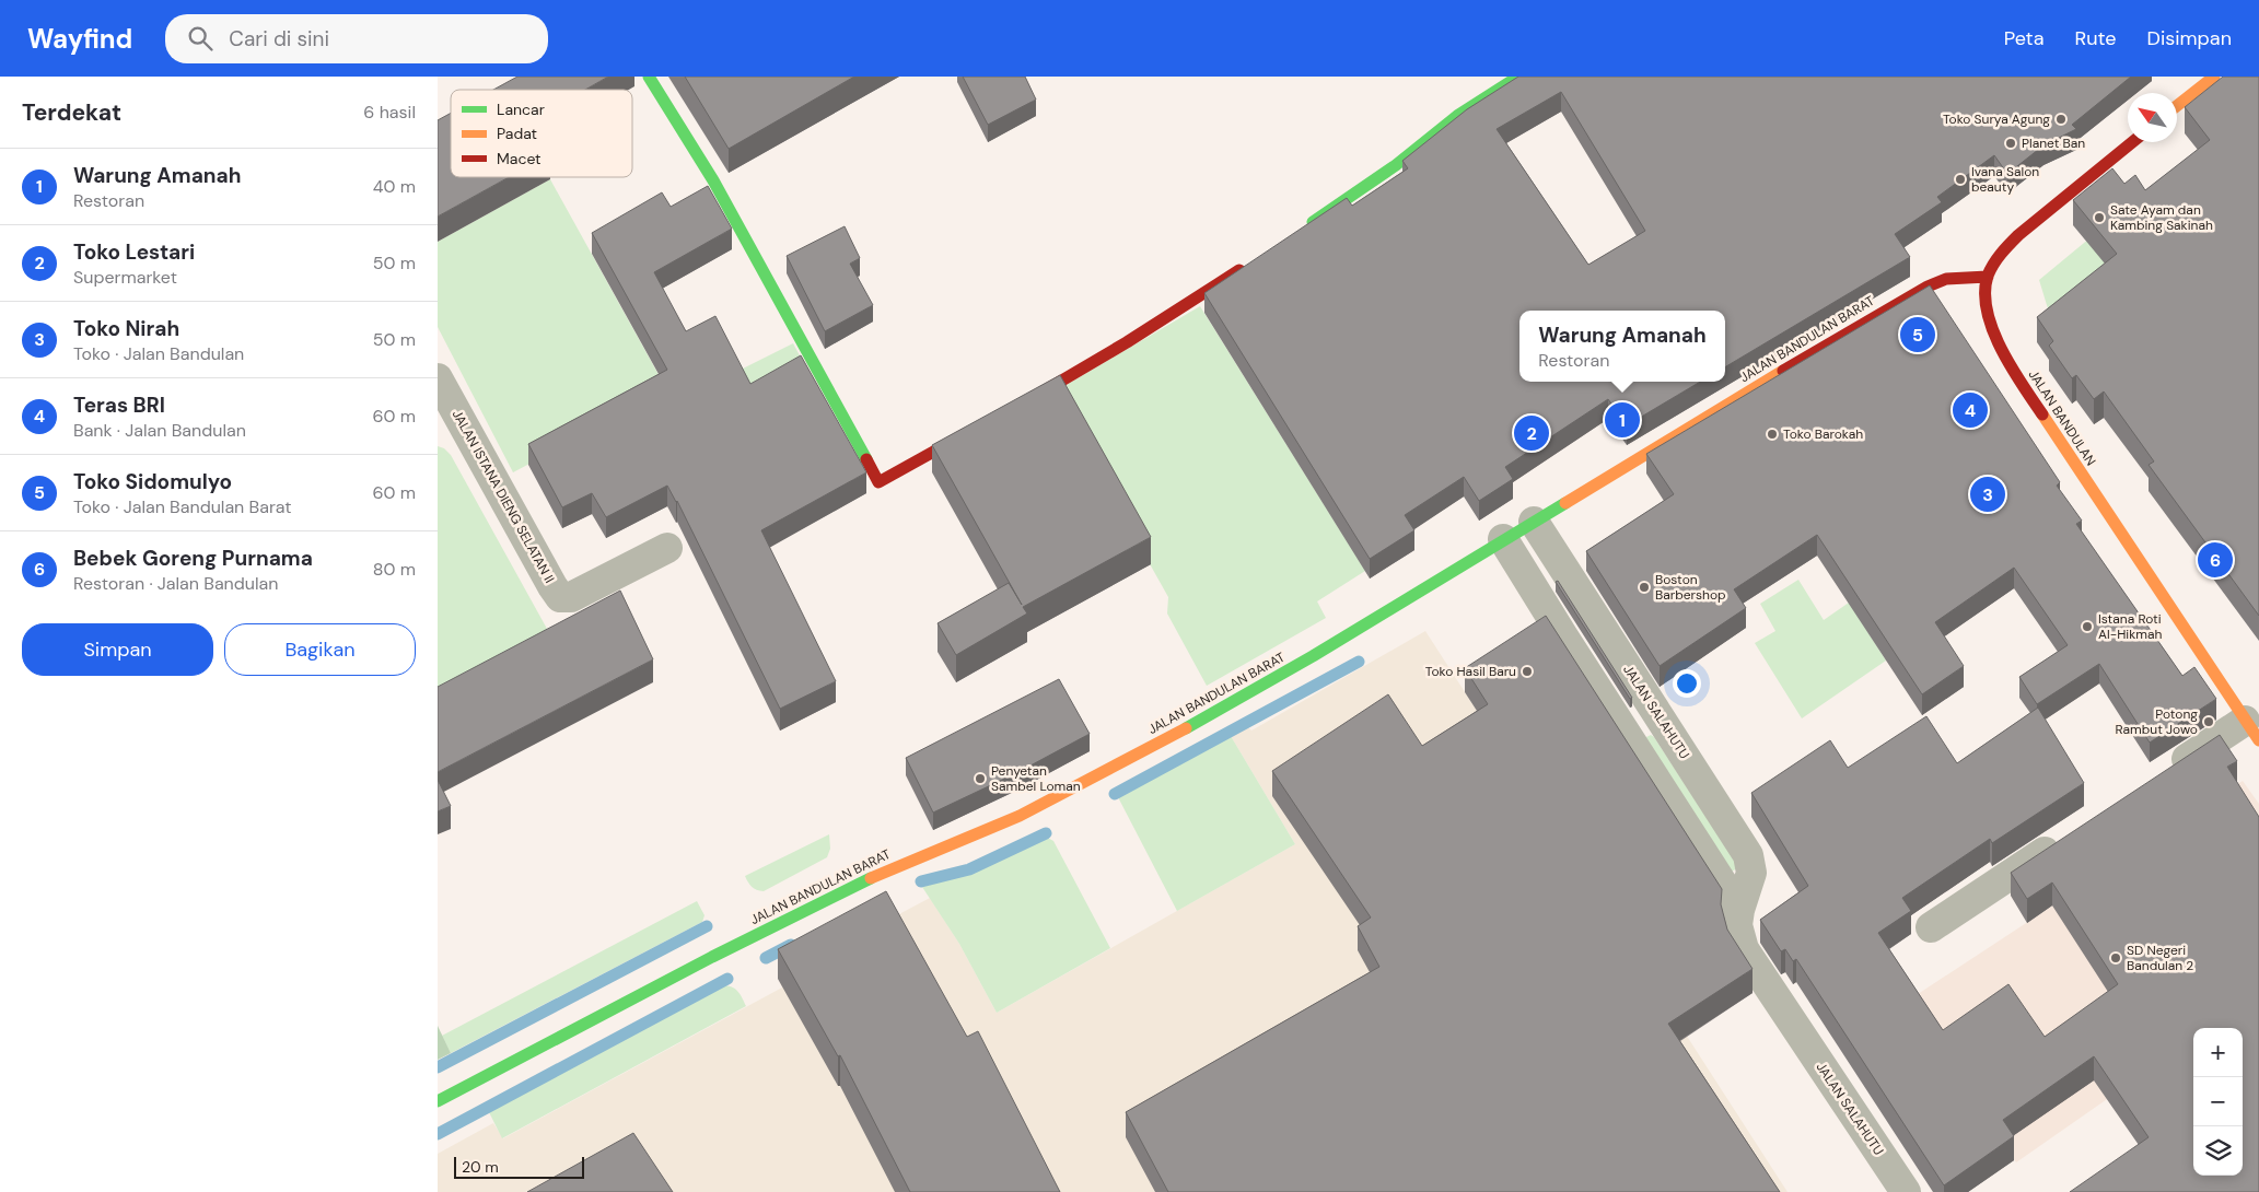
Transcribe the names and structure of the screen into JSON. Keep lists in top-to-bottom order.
{
  "streets": {
    "street": [
      "JALAN BANDULAN BARAT",
      "JALAN BANDULAN",
      "JALAN ISTANA DIENG SELATAN II",
      "JALAN SALAHUTU"
    ]
  },
  "crossings": [
    ["JALAN BANDULAN BARAT", "JALAN BANDULAN"],
    ["JALAN BANDULAN BARAT", "JALAN SALAHUTU"]
  ],
  "places": [
    "Toko Surya Agung",
    "Planet Ban",
    "Ivana Salon beauty",
    "Sate Ayam dan Kambing Sakinah",
    "Toko Barokah",
    "Boston Barbershop",
    "Istana Roti Al-Hikmah",
    "Toko Hasil Baru",
    "Potong Rambut Jowo",
    "Penyetan Sambel Loman",
    "SD Negeri Bandulan 2"
  ],
  "legend": ["Lancar", "Padat", "Macet"],
  "scale_bar": "20 m",
  "north": "top left",
  "page": {
    "header": "Wayfind",
    "search": "Cari di sini",
    "nav": ["Peta", "Rute", "Disimpan"],
    "heading": ["Terdekat", "6 hasil"],
    "list": [
      {
        "mark": "1",
        "name": "Warung Amanah",
        "note": "Restoran",
        "value": "40 m"
      },
      {
        "mark": "2",
        "name": "Toko Lestari",
        "note": "Supermarket",
        "value": "50 m"
      },
      {
        "mark": "3",
        "name": "Toko Nirah",
        "note": "Toko · Jalan Bandulan",
        "value": "50 m"
      },
      {
        "mark": "4",
        "name": "Teras BRI",
        "note": "Bank · Jalan Bandulan",
        "value": "60 m"
      },
      {
        "mark": "5",
        "name": "Toko Sidomulyo",
        "note": "Toko · Jalan Bandulan Barat",
        "value": "60 m"
      },
      {
        "mark": "6",
        "name": "Bebek Goreng Purnama",
        "note": "Restoran · Jalan Bandulan",
        "value": "80 m"
      }
    ],
    "popup": ["Warung Amanah", "Restoran"],
    "pins": [
      "5",
      "4",
      "1",
      "2",
      "3",
      "6"
    ],
    "buttons": ["Simpan", "Bagikan"],
    "map_buttons": ["+", "−"],
    "scale": "20 m"
  }
}
